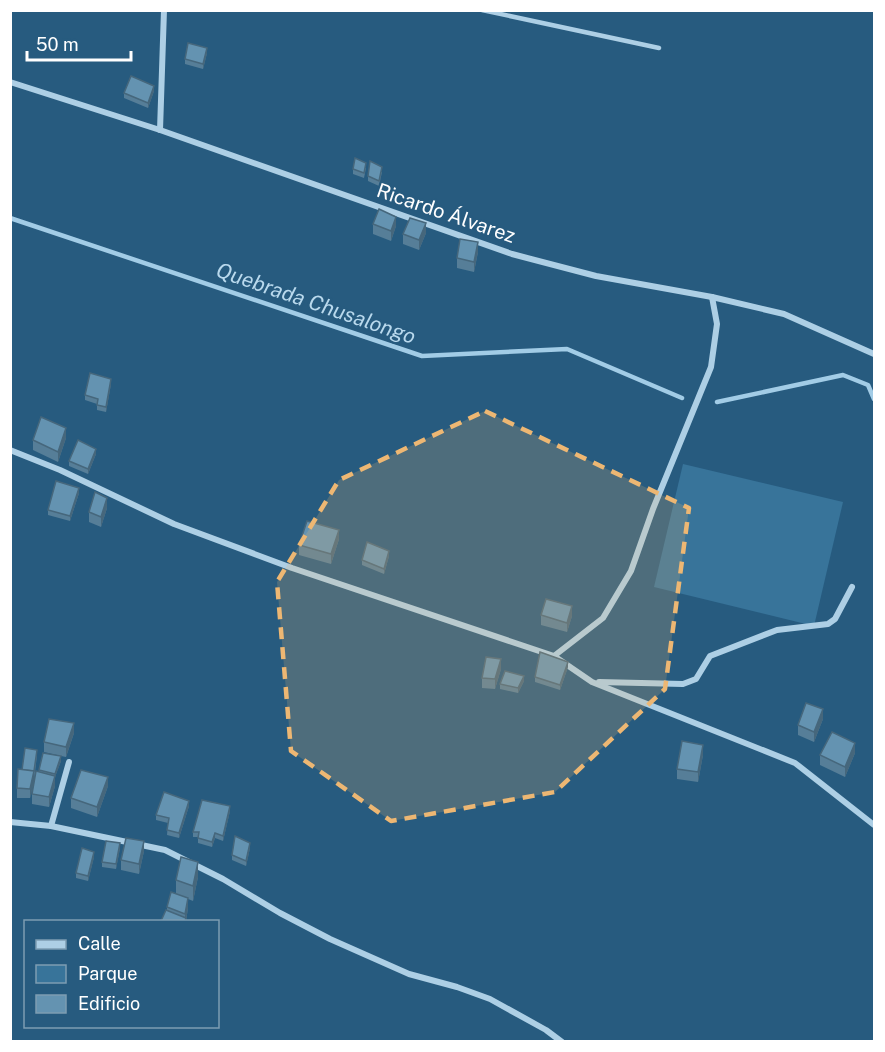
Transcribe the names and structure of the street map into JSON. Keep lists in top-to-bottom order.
{
  "streets": {
    "street": ["Ricardo Álvarez"]
  },
  "water": ["Quebrada Chusalongo"],
  "legend": ["Calle", "Parque", "Edificio"],
  "scale_bar": "50 m"
}
